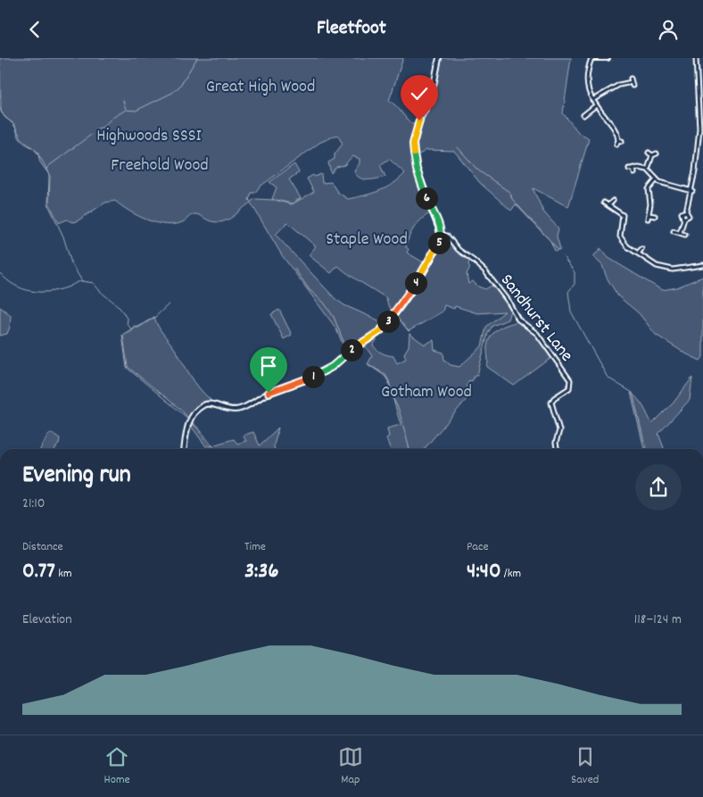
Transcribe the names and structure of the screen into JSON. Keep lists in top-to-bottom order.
{
  "streets": {
    "street": ["Sandhurst Lane"]
  },
  "parks": [
    "Great High Wood",
    "Highwoods SSSI",
    "Freehold Wood",
    "Staple Wood",
    "Gotham Wood"
  ],
  "page": {
    "header": "Fleetfoot",
    "pins": [
      "6",
      "5",
      "4",
      "3",
      "2",
      "1"
    ],
    "heading": ["Evening run", "21:10"],
    "stats": [
      ["Distance", "0.77 km"],
      ["Time", "3:36"],
      ["Pace", "4:40 /km"]
    ],
    "chart": ["Elevation", "118–124 m"],
    "tabs": ["Home", "Map", "Saved"]
  }
}
